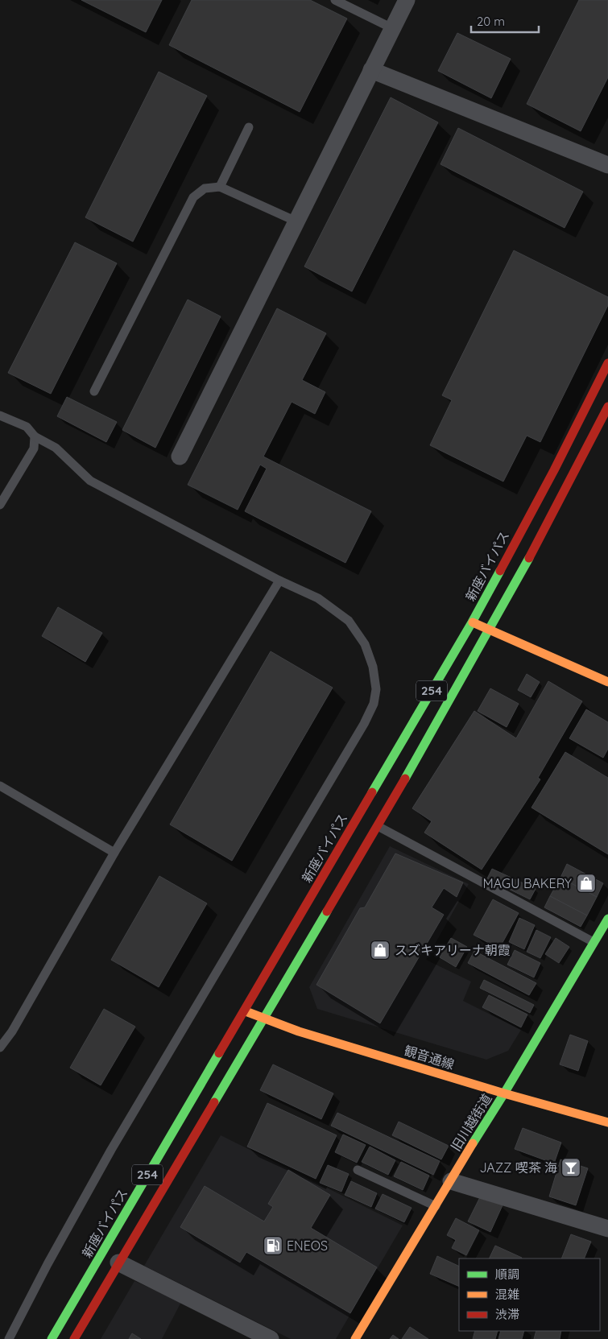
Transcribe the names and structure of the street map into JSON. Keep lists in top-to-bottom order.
{
  "streets": {
    "main road": [
      "新座バイパス",
      "254",
      "観音通線",
      "旧川越街道"
    ]
  },
  "crossings": [
    ["新座バイパス", "観音通線"],
    ["254", "観音通線"],
    ["観音通線", "旧川越街道"]
  ],
  "places": {
    "shop": ["MAGU BAKERY", "スズキアリーナ朝霞"],
    "bar": ["JAZZ 喫茶 海"],
    "fuel station": ["ENEOS"]
  },
  "legend": ["順調", "混雑", "渋滞"],
  "scale_bar": "20 m"
}
